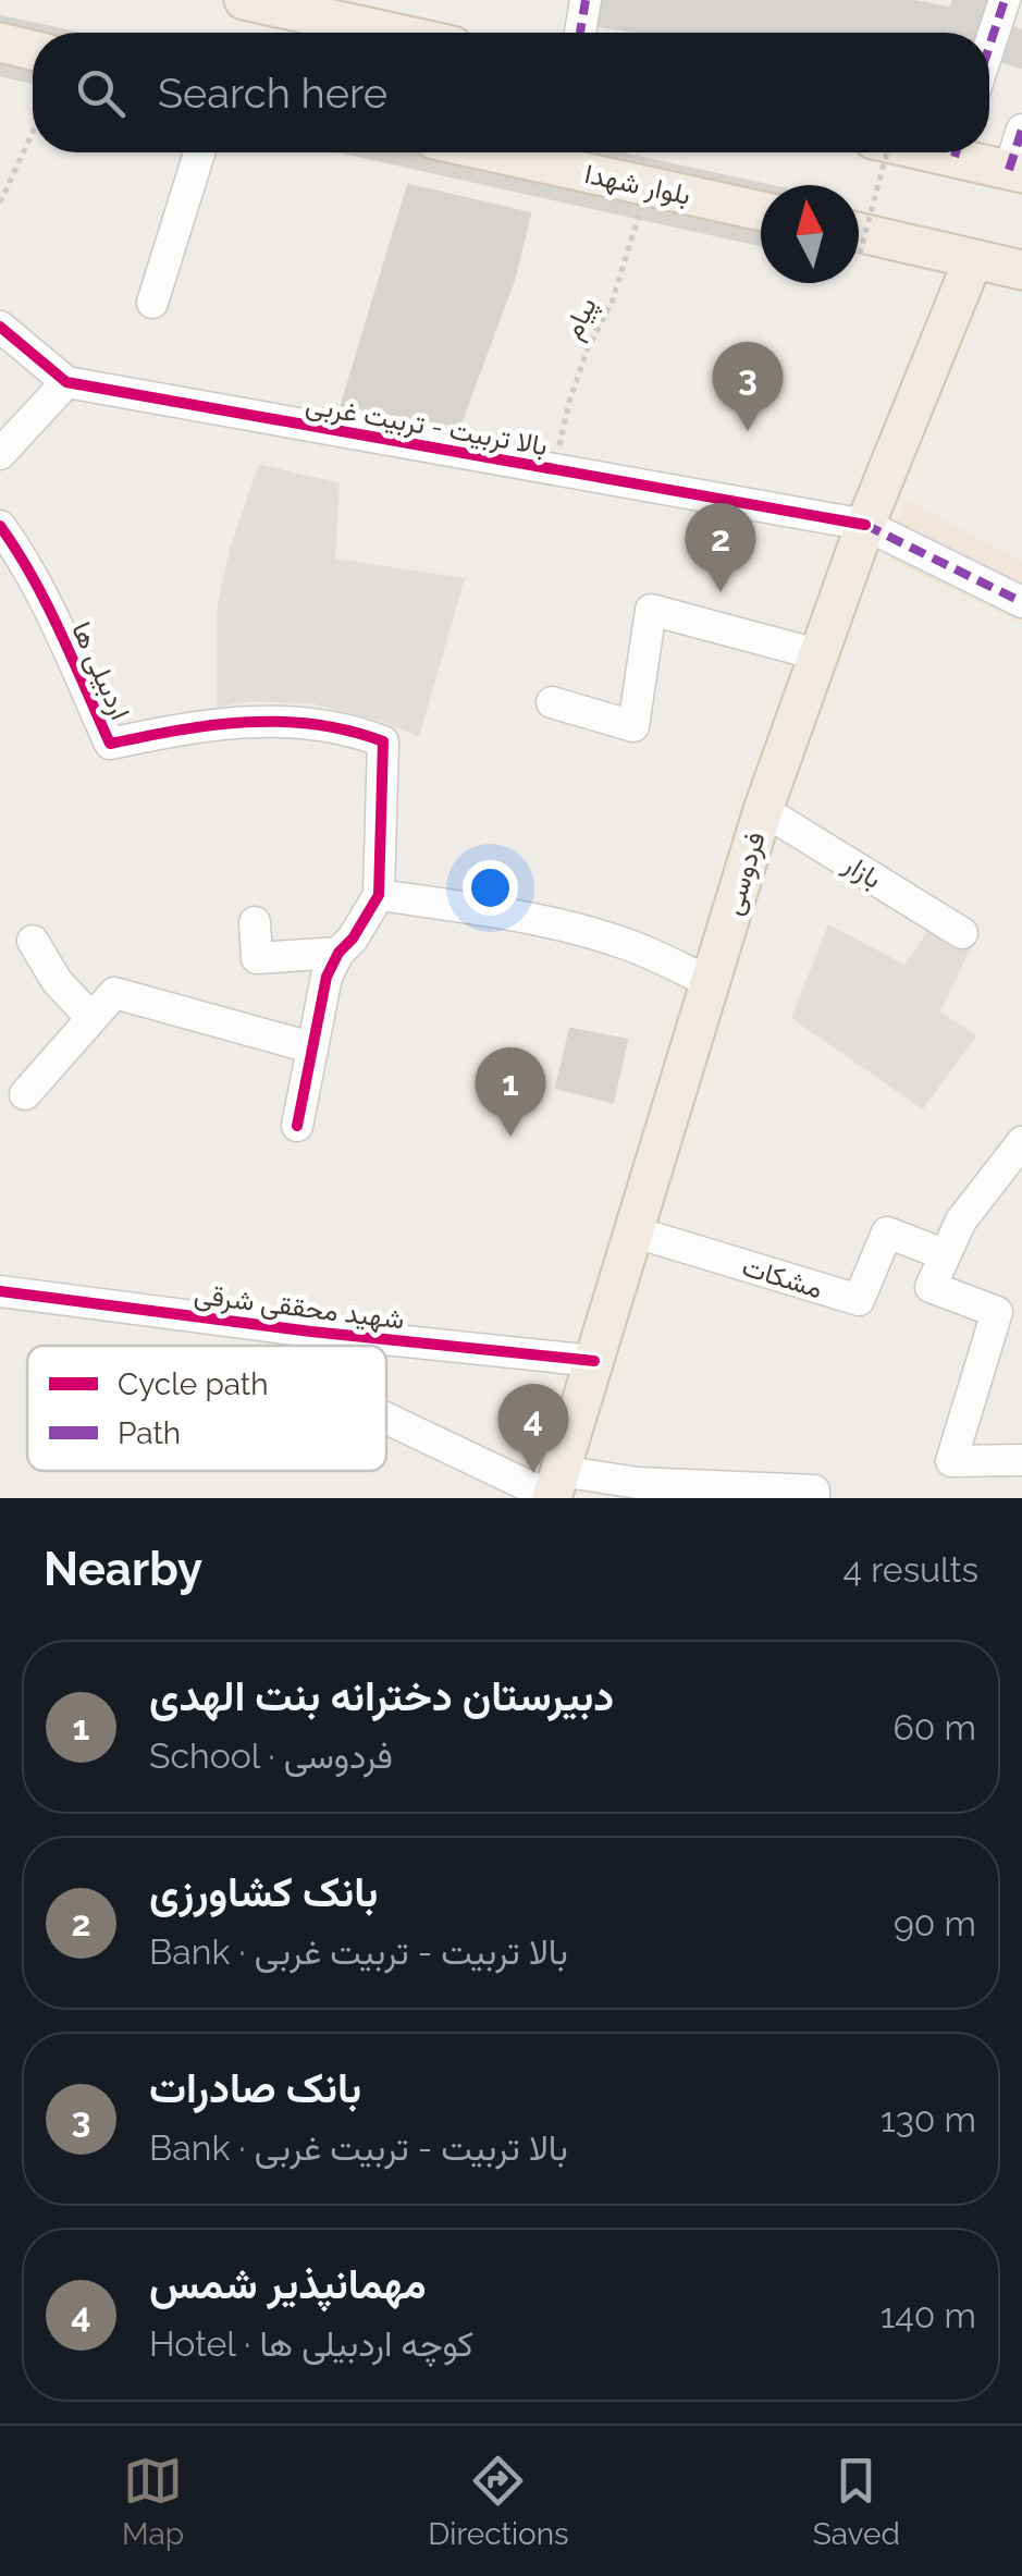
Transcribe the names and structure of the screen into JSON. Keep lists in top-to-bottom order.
{
  "streets": {
    "main road": ["بلوار شهدا", "فردوسی"],
    "street": [
      "بالا تربیت - تربیت غربی",
      "اردبیلی ها",
      "بازار",
      "مشکات",
      "شهید محققی شرقی"
    ],
    "path": ["پیام"]
  },
  "crossings": [
    ["بلوار شهدا", "پیام"],
    ["پیام", "بالا تربیت - تربیت غربی"],
    ["بالا تربیت - تربیت غربی", "فردوسی"],
    ["بازار", "فردوسی"],
    ["فردوسی", "مشکات"],
    ["فردوسی", "شهید محققی شرقی"]
  ],
  "legend": ["Cycle path", "Path"],
  "north": "top",
  "page": {
    "search": "Search here",
    "pins": [
      "3",
      "2",
      "1",
      "4"
    ],
    "heading": ["Nearby", "4 results"],
    "list": [
      {
        "mark": "1",
        "name": "دبیرستان دخترانه بنت الهدی",
        "note": "School · فردوسی",
        "value": "60 m"
      },
      {
        "mark": "2",
        "name": "بانک کشاورزی",
        "note": "Bank · بالا تربیت - تربیت غربی",
        "value": "90 m"
      },
      {
        "mark": "3",
        "name": "بانک صادرات",
        "note": "Bank · بالا تربیت - تربیت غربی",
        "value": "130 m"
      },
      {
        "mark": "4",
        "name": "مهمانپذیر شمس",
        "note": "Hotel · کوچه اردبیلی ها",
        "value": "140 m"
      }
    ],
    "nav": ["Map", "Directions", "Saved"]
  }
}
